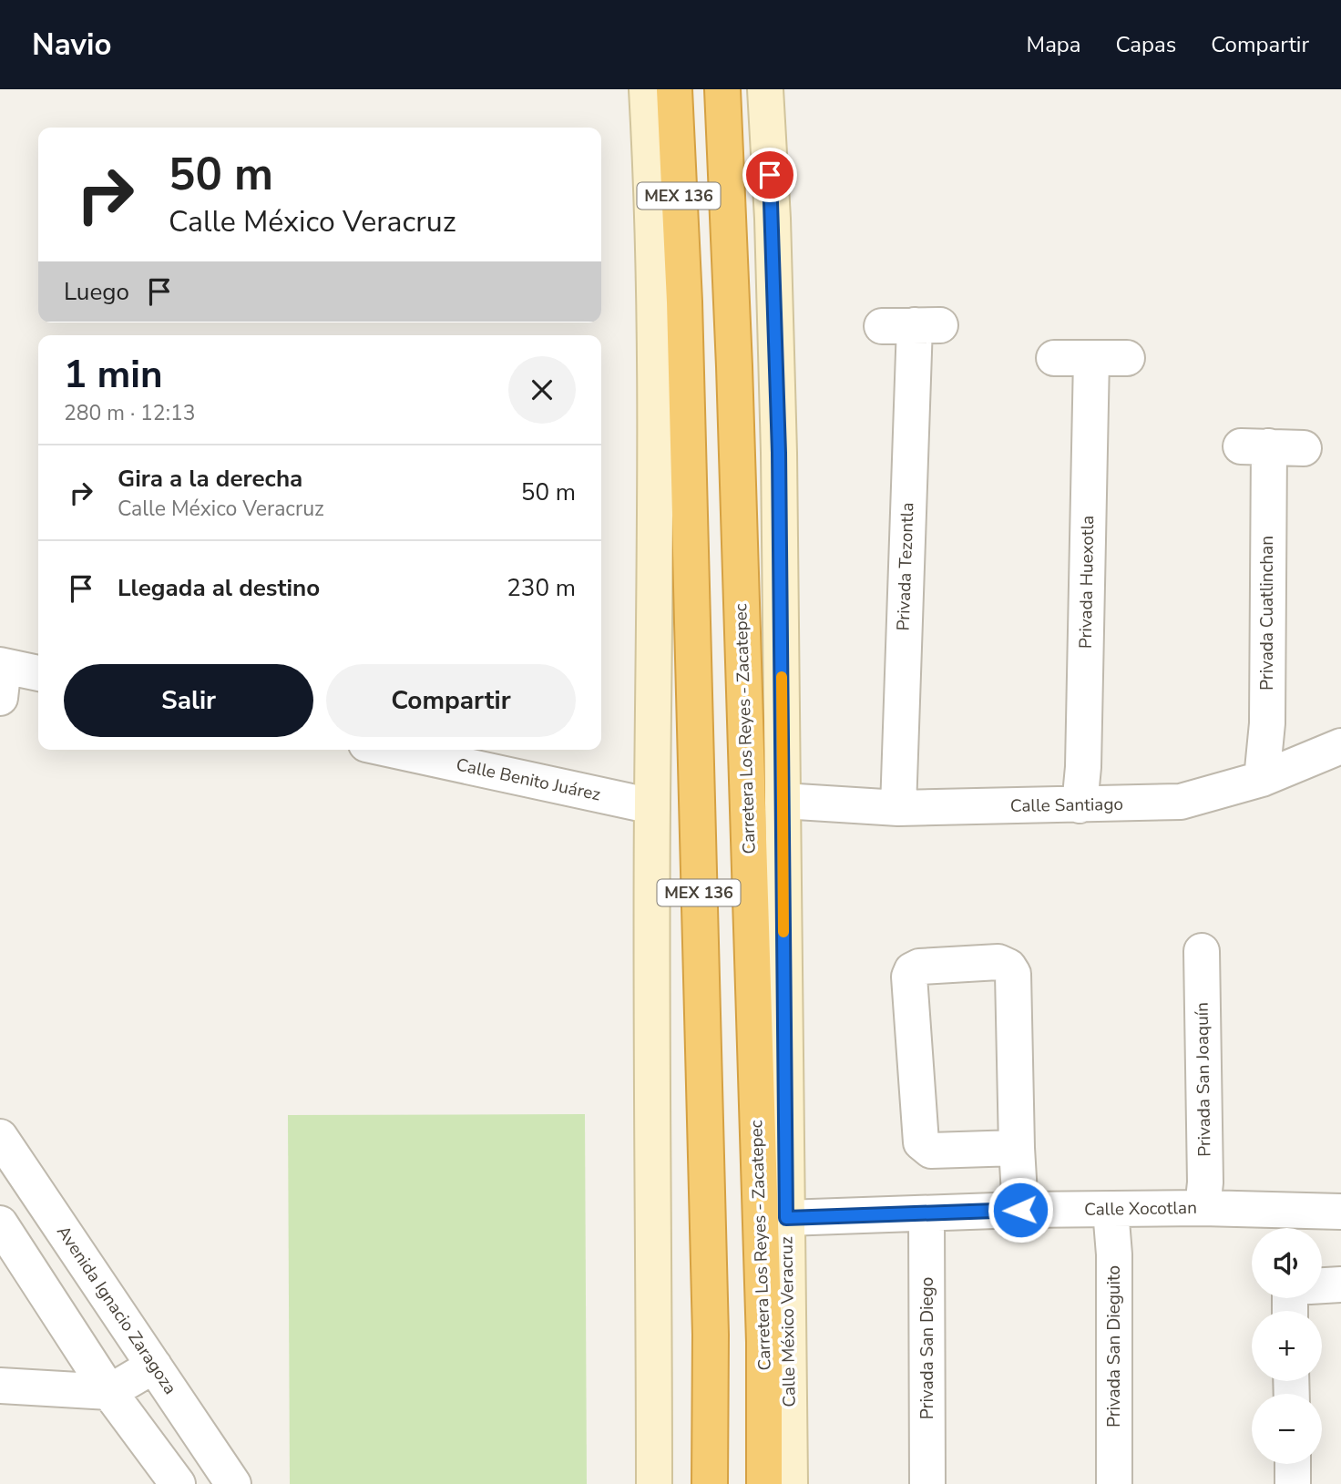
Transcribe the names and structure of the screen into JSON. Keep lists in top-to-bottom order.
{
  "streets": {
    "highway": ["MEX 136", "Carretera Los Reyes - Zacatepec"],
    "street": [
      "Privada Tezontla",
      "Privada Huexotla",
      "Privada Cuatlinchan",
      "Calle Benito Juárez",
      "Calle Santiago",
      "Privada San Joaquín",
      "Calle Xocotlan",
      "Avenida Ignacio Zaragoza",
      "Calle México Veracruz",
      "Privada San Dieguito",
      "Privada San Diego"
    ]
  },
  "crossings": [
    ["Privada Tezontla", "Calle Santiago"],
    ["Privada Huexotla", "Calle Santiago"],
    ["Privada Cuatlinchan", "Calle Santiago"],
    ["Calle Santiago", "Calle México Veracruz"],
    ["Privada San Joaquín", "Calle Xocotlan"],
    ["Calle Xocotlan", "Calle México Veracruz"],
    ["Calle Xocotlan", "Privada San Dieguito"],
    ["Calle Xocotlan", "Privada San Diego"]
  ],
  "page": {
    "header": "Navio",
    "nav": ["Mapa", "Capas", "Compartir"],
    "turn": ["50 m", "Calle México Veracruz"],
    "then": "Luego",
    "heading": ["1 min", "280 m · 12:13"],
    "list": [
      {
        "name": "Gira a la derecha",
        "note": "Calle México Veracruz",
        "value": "50 m"
      },
      {
        "name": "Llegada al destino",
        "value": "230 m"
      }
    ],
    "buttons": ["Salir", "Compartir"],
    "map_buttons": ["+", "−"]
  }
}
